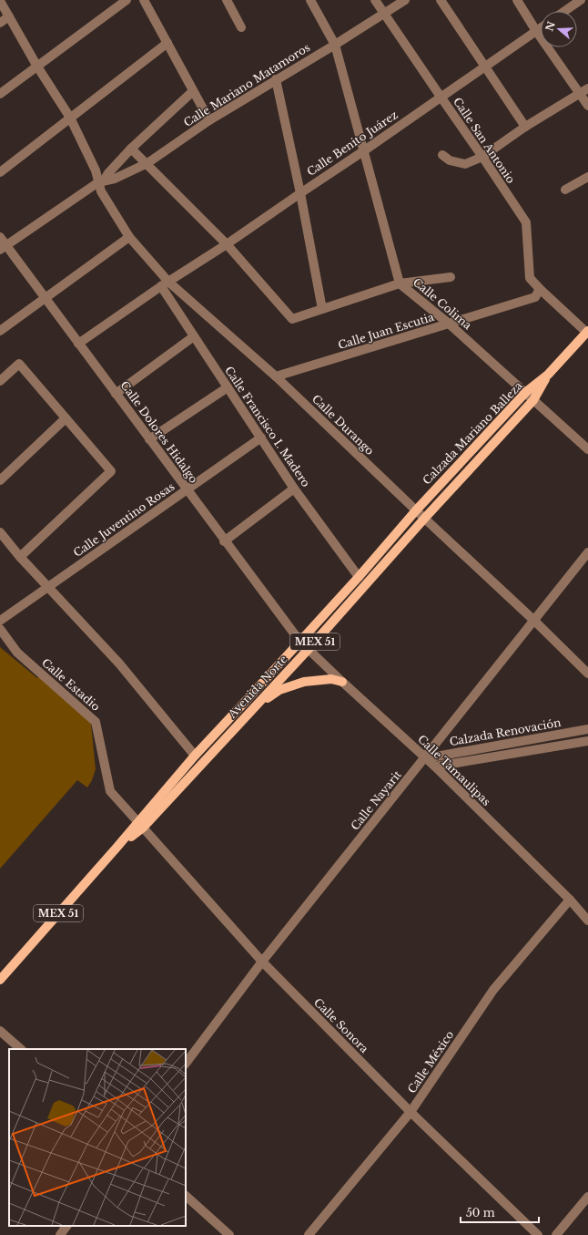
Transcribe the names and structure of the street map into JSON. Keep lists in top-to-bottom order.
{
  "streets": {
    "main road": ["Calzada Mariano Balleza", "MEX 51", "Avenida Norte"],
    "street": [
      "Calle Mariano Matamoros",
      "Calle San Antonio",
      "Calle Benito Juárez",
      "Calle Colima",
      "Calle Juan Escutia",
      "Calle Durango",
      "Calle Francisco I. Madero",
      "Calle Dolores Hidalgo",
      "Calle Juventino Rosas",
      "Calle Estadio",
      "Calzada Renovación",
      "Calle Tamaulipas",
      "Calle Nayarit",
      "Calle Sonora",
      "Calle México"
    ]
  },
  "crossings": [
    ["Calle Mariano Matamoros", "Calle San Antonio"],
    ["Calle Mariano Matamoros", "Calle Colima"],
    ["Calle Mariano Matamoros", "Calle Durango"],
    ["Calle San Antonio", "Calle Benito Juárez"],
    ["Calle San Antonio", "Calle Juan Escutia"],
    ["Calle San Antonio", "Calzada Mariano Balleza"],
    ["Calle Benito Juárez", "Calle Colima"],
    ["Calle Benito Juárez", "Calle Durango"],
    ["Calle Benito Juárez", "Calle Francisco I. Madero"],
    ["Calle Benito Juárez", "Calle Dolores Hidalgo"],
    ["Calle Colima", "Calle Juan Escutia"],
    ["Calle Colima", "Calzada Mariano Balleza"],
    ["Calle Juan Escutia", "Calle Durango"],
    ["Calle Durango", "Calle Francisco I. Madero"],
    ["Calle Durango", "Calzada Mariano Balleza"],
    ["Calle Durango", "Avenida Norte"],
    ["Calle Durango", "Calle Nayarit"],
    ["Calle Francisco I. Madero", "Calle Juventino Rosas"],
    ["Calle Francisco I. Madero", "Avenida Norte"],
    ["Calle Dolores Hidalgo", "Calle Juventino Rosas"],
    ["Calle Dolores Hidalgo", "Avenida Norte"],
    ["Calle Dolores Hidalgo", "Calle Tamaulipas"],
    ["Calzada Mariano Balleza", "Avenida Norte"],
    ["Calle Estadio", "Avenida Norte"],
    ["Calle Estadio", "Calle Sonora"],
    ["Avenida Norte", "Calle Tamaulipas"],
    ["Avenida Norte", "Calle Sonora"],
    ["Calzada Renovación", "Calle Tamaulipas"],
    ["Calzada Renovación", "Calle Nayarit"],
    ["Calle Tamaulipas", "Calle Nayarit"],
    ["Calle Tamaulipas", "Calle México"],
    ["Calle Nayarit", "Calle Sonora"],
    ["Calle Sonora", "Calle México"]
  ],
  "scale_bar": "50 m",
  "north": "left"
}
